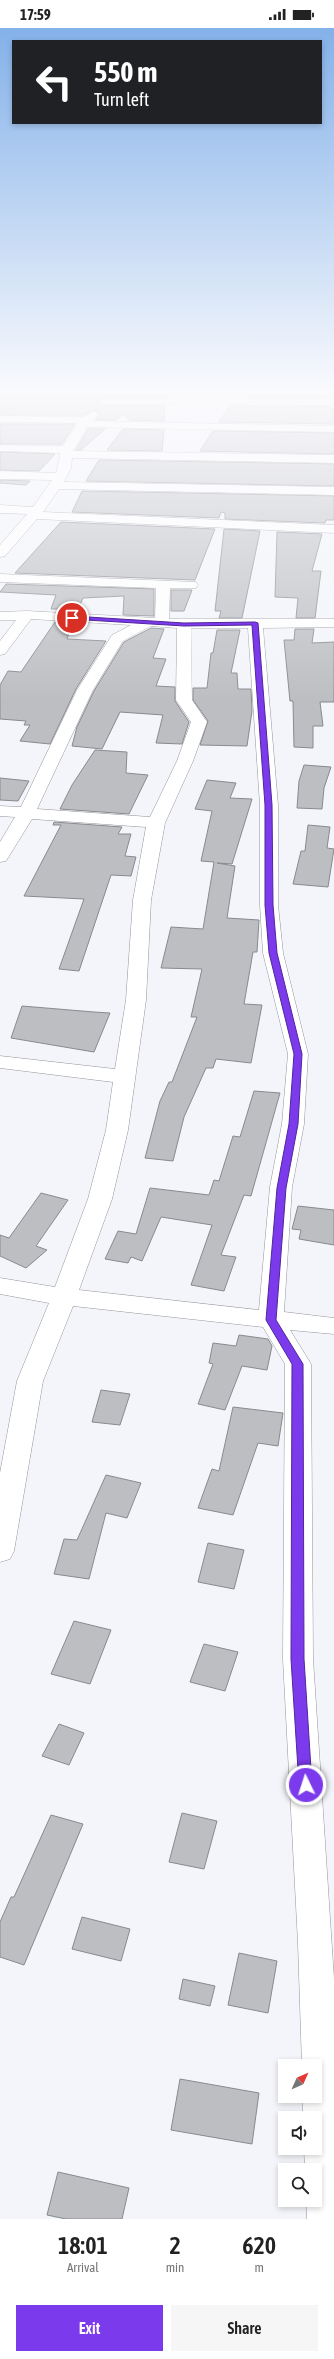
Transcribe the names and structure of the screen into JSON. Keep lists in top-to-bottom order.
{
  "north": "top right",
  "page": {
    "status": "17:59",
    "turn": ["550 m", "Turn left"],
    "eta": [
      "18:01",
      "Arrival",
      "2",
      "min",
      "620",
      "m"
    ],
    "buttons": ["Exit", "Share"]
  }
}
